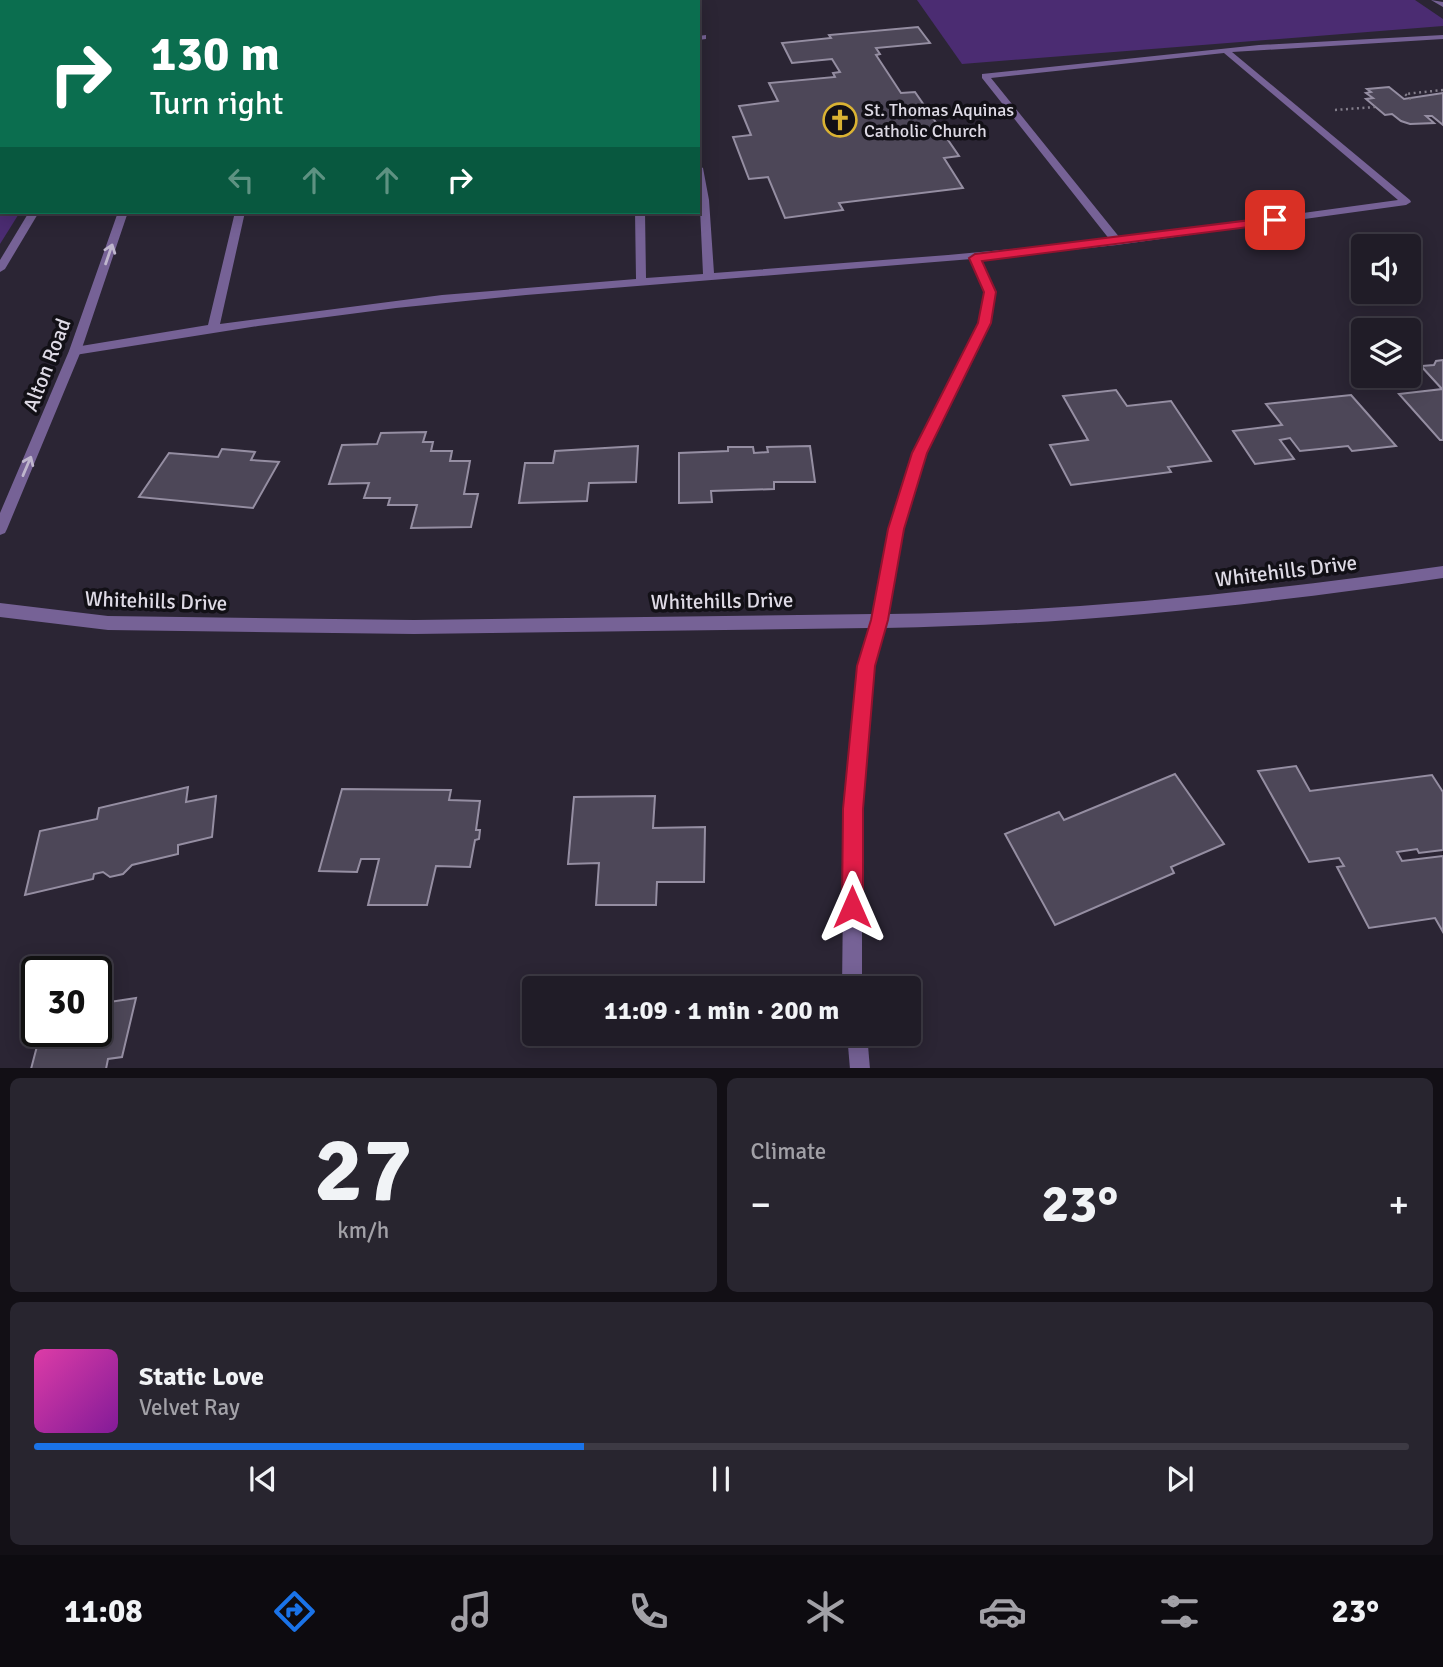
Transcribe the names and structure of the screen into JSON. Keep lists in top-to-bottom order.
{
  "streets": {
    "street": ["Alton Road", "Whitehills Drive"]
  },
  "places": {
    "church": ["St. Thomas Aquinas Catholic Church"]
  },
  "page": {
    "turn": ["130 m", "Turn right"],
    "limit": "30",
    "trip": "11:09 · 1 min · 200 m",
    "tile": [
      ["27", "km/h"],
      "Climate"
    ],
    "heat": ["−", "23°", "+"],
    "song": ["Static Love", "Velvet Ray"],
    "tabs": ["11:08", "23°"]
  }
}
